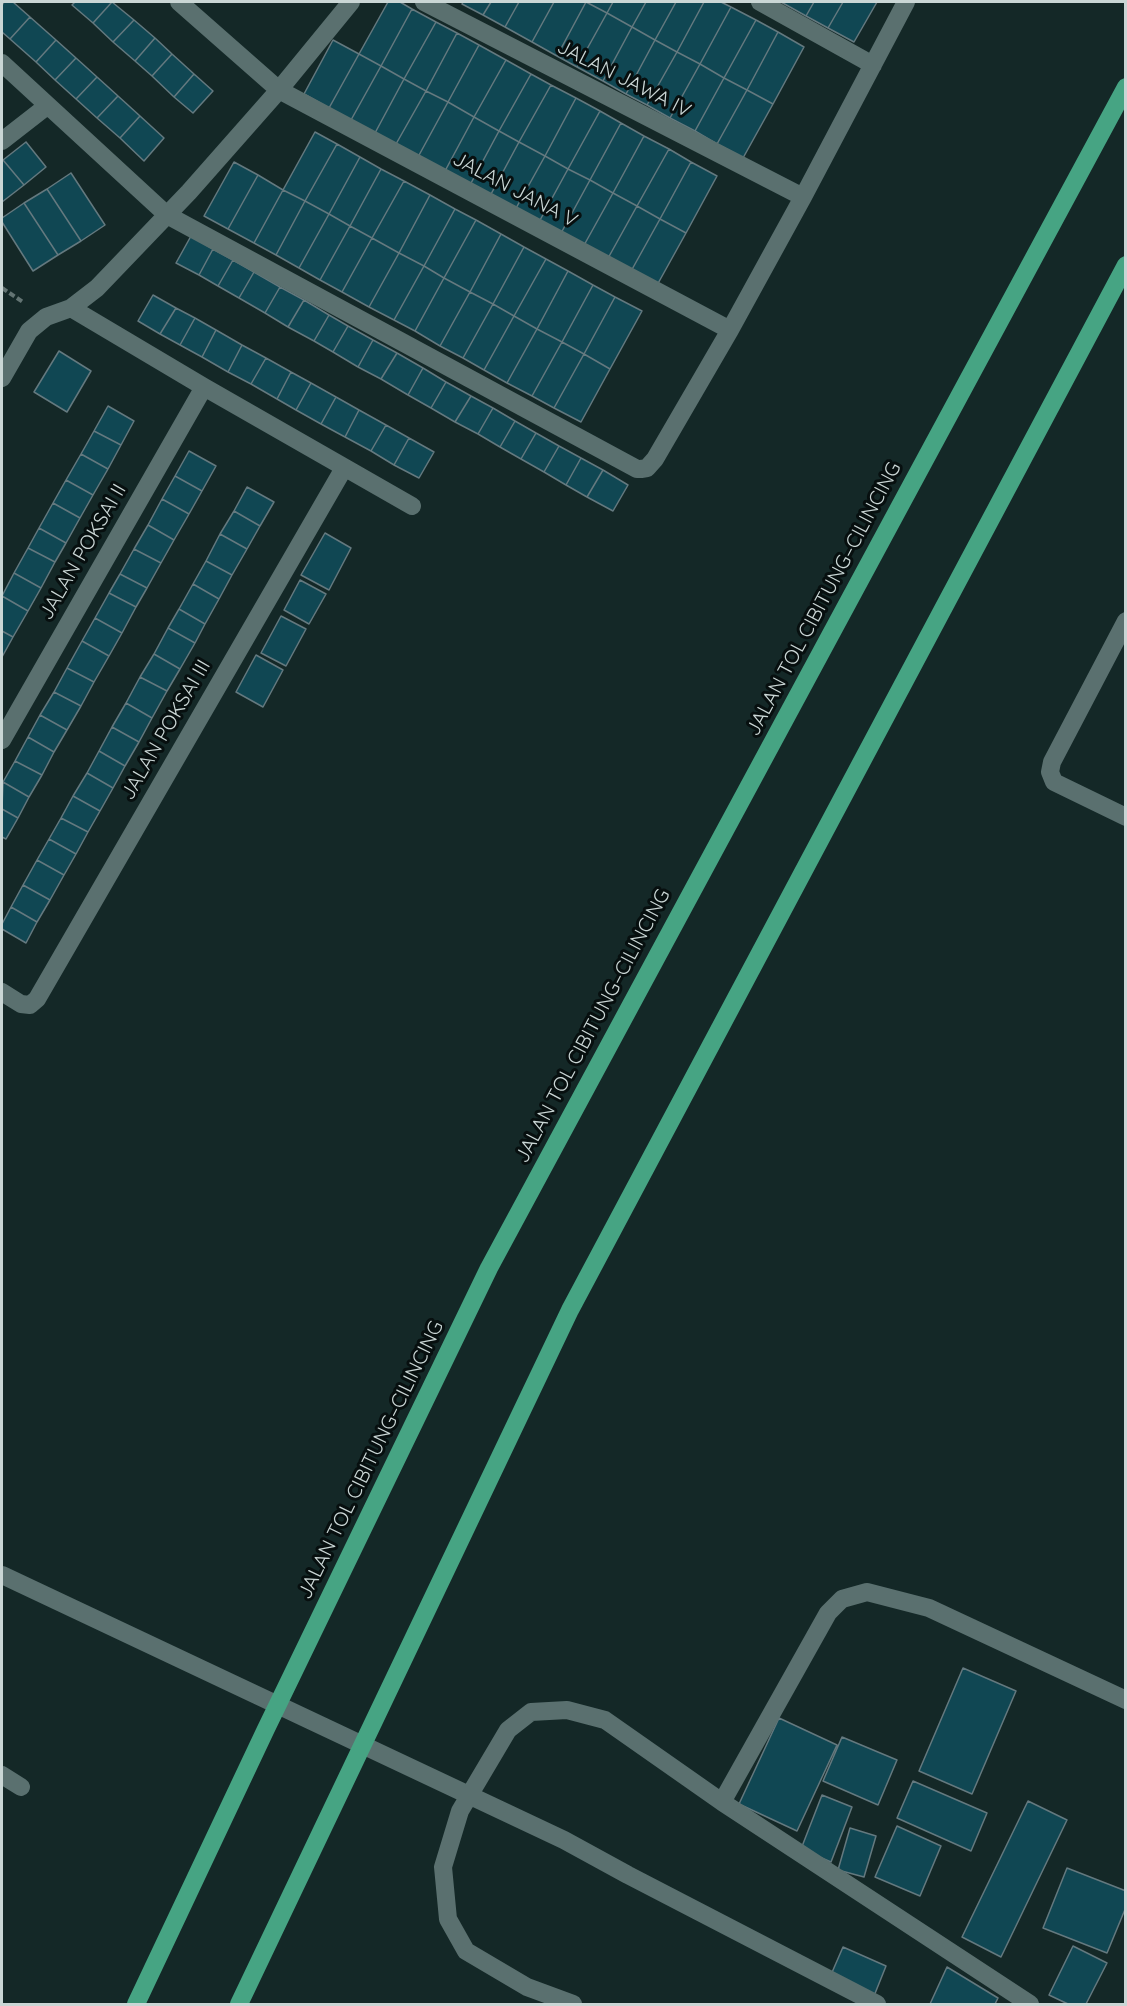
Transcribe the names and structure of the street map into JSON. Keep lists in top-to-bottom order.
{
  "streets": {
    "highway": ["JALAN TOL CIBITUNG–CILINCING"],
    "street": [
      "JALAN JAWA IV",
      "JALAN JANA V",
      "JALAN POKSAI II",
      "JALAN POKSAI III"
    ]
  }
}
